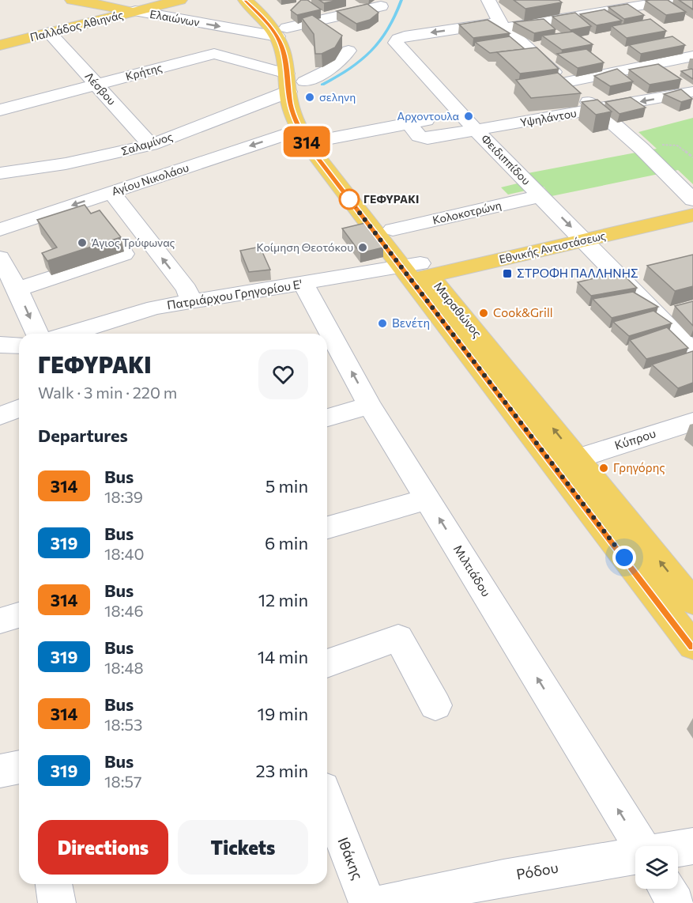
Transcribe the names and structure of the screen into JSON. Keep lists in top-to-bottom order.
{
  "streets": {
    "main road": [
      "Ελαιώνων",
      "Παλλάδος Αθιηνάς",
      "Εθνικής Αντιστάσεως",
      "Μαραθώνος"
    ],
    "street": [
      "Κρήτης",
      "Λέσβου",
      "Υψηλάντου",
      "Σαλαμίνος",
      "Φειδιππίδου",
      "Αγίου Νικολάου",
      "Κολοκοτρώνη",
      "Πατριάρχου Γρηγορίου Ε'",
      "Κύπρου",
      "Μιλτιάδου",
      "Ιθάκης",
      "Ρόδου"
    ]
  },
  "crossings": [
    ["Ελαιώνων", "Παλλάδος Αθιηνάς"],
    ["Ελαιώνων", "Μαραθώνος"],
    ["Παλλάδος Αθιηνάς", "Λέσβου"],
    ["Κρήτης", "Λέσβου"],
    ["Κρήτης", "Μαραθώνος"],
    ["Λέσβου", "Σαλαμίνος"],
    ["Υψηλάντου", "Φειδιππίδου"],
    ["Σαλαμίνος", "Μαραθώνος"],
    ["Φειδιππίδου", "Κολοκοτρώνη"],
    ["Φειδιππίδου", "Εθνικής Αντιστάσεως"],
    ["Αγίου Νικολάου", "Μαραθώνος"],
    ["Κολοκοτρώνη", "Μαραθώνος"],
    ["Εθνικής Αντιστάσεως", "Πατριάρχου Γρηγορίου Ε'"],
    ["Εθνικής Αντιστάσεως", "Μαραθώνος"],
    ["Πατριάρχου Γρηγορίου Ε'", "Μαραθώνος"],
    ["Πατριάρχου Γρηγορίου Ε'", "Μιλτιάδου"],
    ["Μαραθώνος", "Κύπρου"]
  ],
  "one_way": ["Ελαιώνων", "Μιλτιάδου"],
  "places": {
    "other": [
      "σεληνη",
      "Αρχοντουλα",
      "ΓΕΦΥΡΑΚΙ",
      "Άγιος Τρύφωνας",
      "Κοίμηση Θεοτόκου",
      "Cook&Grill",
      "Βενέτη",
      "Γρηγόρης"
    ],
    "transit": ["ΣΤΡΟΦΗ ΠΑΛΛΗΝΗΣ"]
  },
  "lines": ["bus line 314"],
  "page": {
    "on_map": "314",
    "heading": [
      ["ΓΕΦΥΡΑΚΙ", "Walk · 3 min · 220 m"],
      "Departures"
    ],
    "list": [
      {
        "mark": "314",
        "name": "Bus",
        "note": "18:39",
        "value": "5 min"
      },
      {
        "mark": "319",
        "name": "Bus",
        "note": "18:40",
        "value": "6 min"
      },
      {
        "mark": "314",
        "name": "Bus",
        "note": "18:46",
        "value": "12 min"
      },
      {
        "mark": "319",
        "name": "Bus",
        "note": "18:48",
        "value": "14 min"
      },
      {
        "mark": "314",
        "name": "Bus",
        "note": "18:53",
        "value": "19 min"
      },
      {
        "mark": "319",
        "name": "Bus",
        "note": "18:57",
        "value": "23 min"
      }
    ],
    "buttons": ["Directions", "Tickets"]
  }
}
